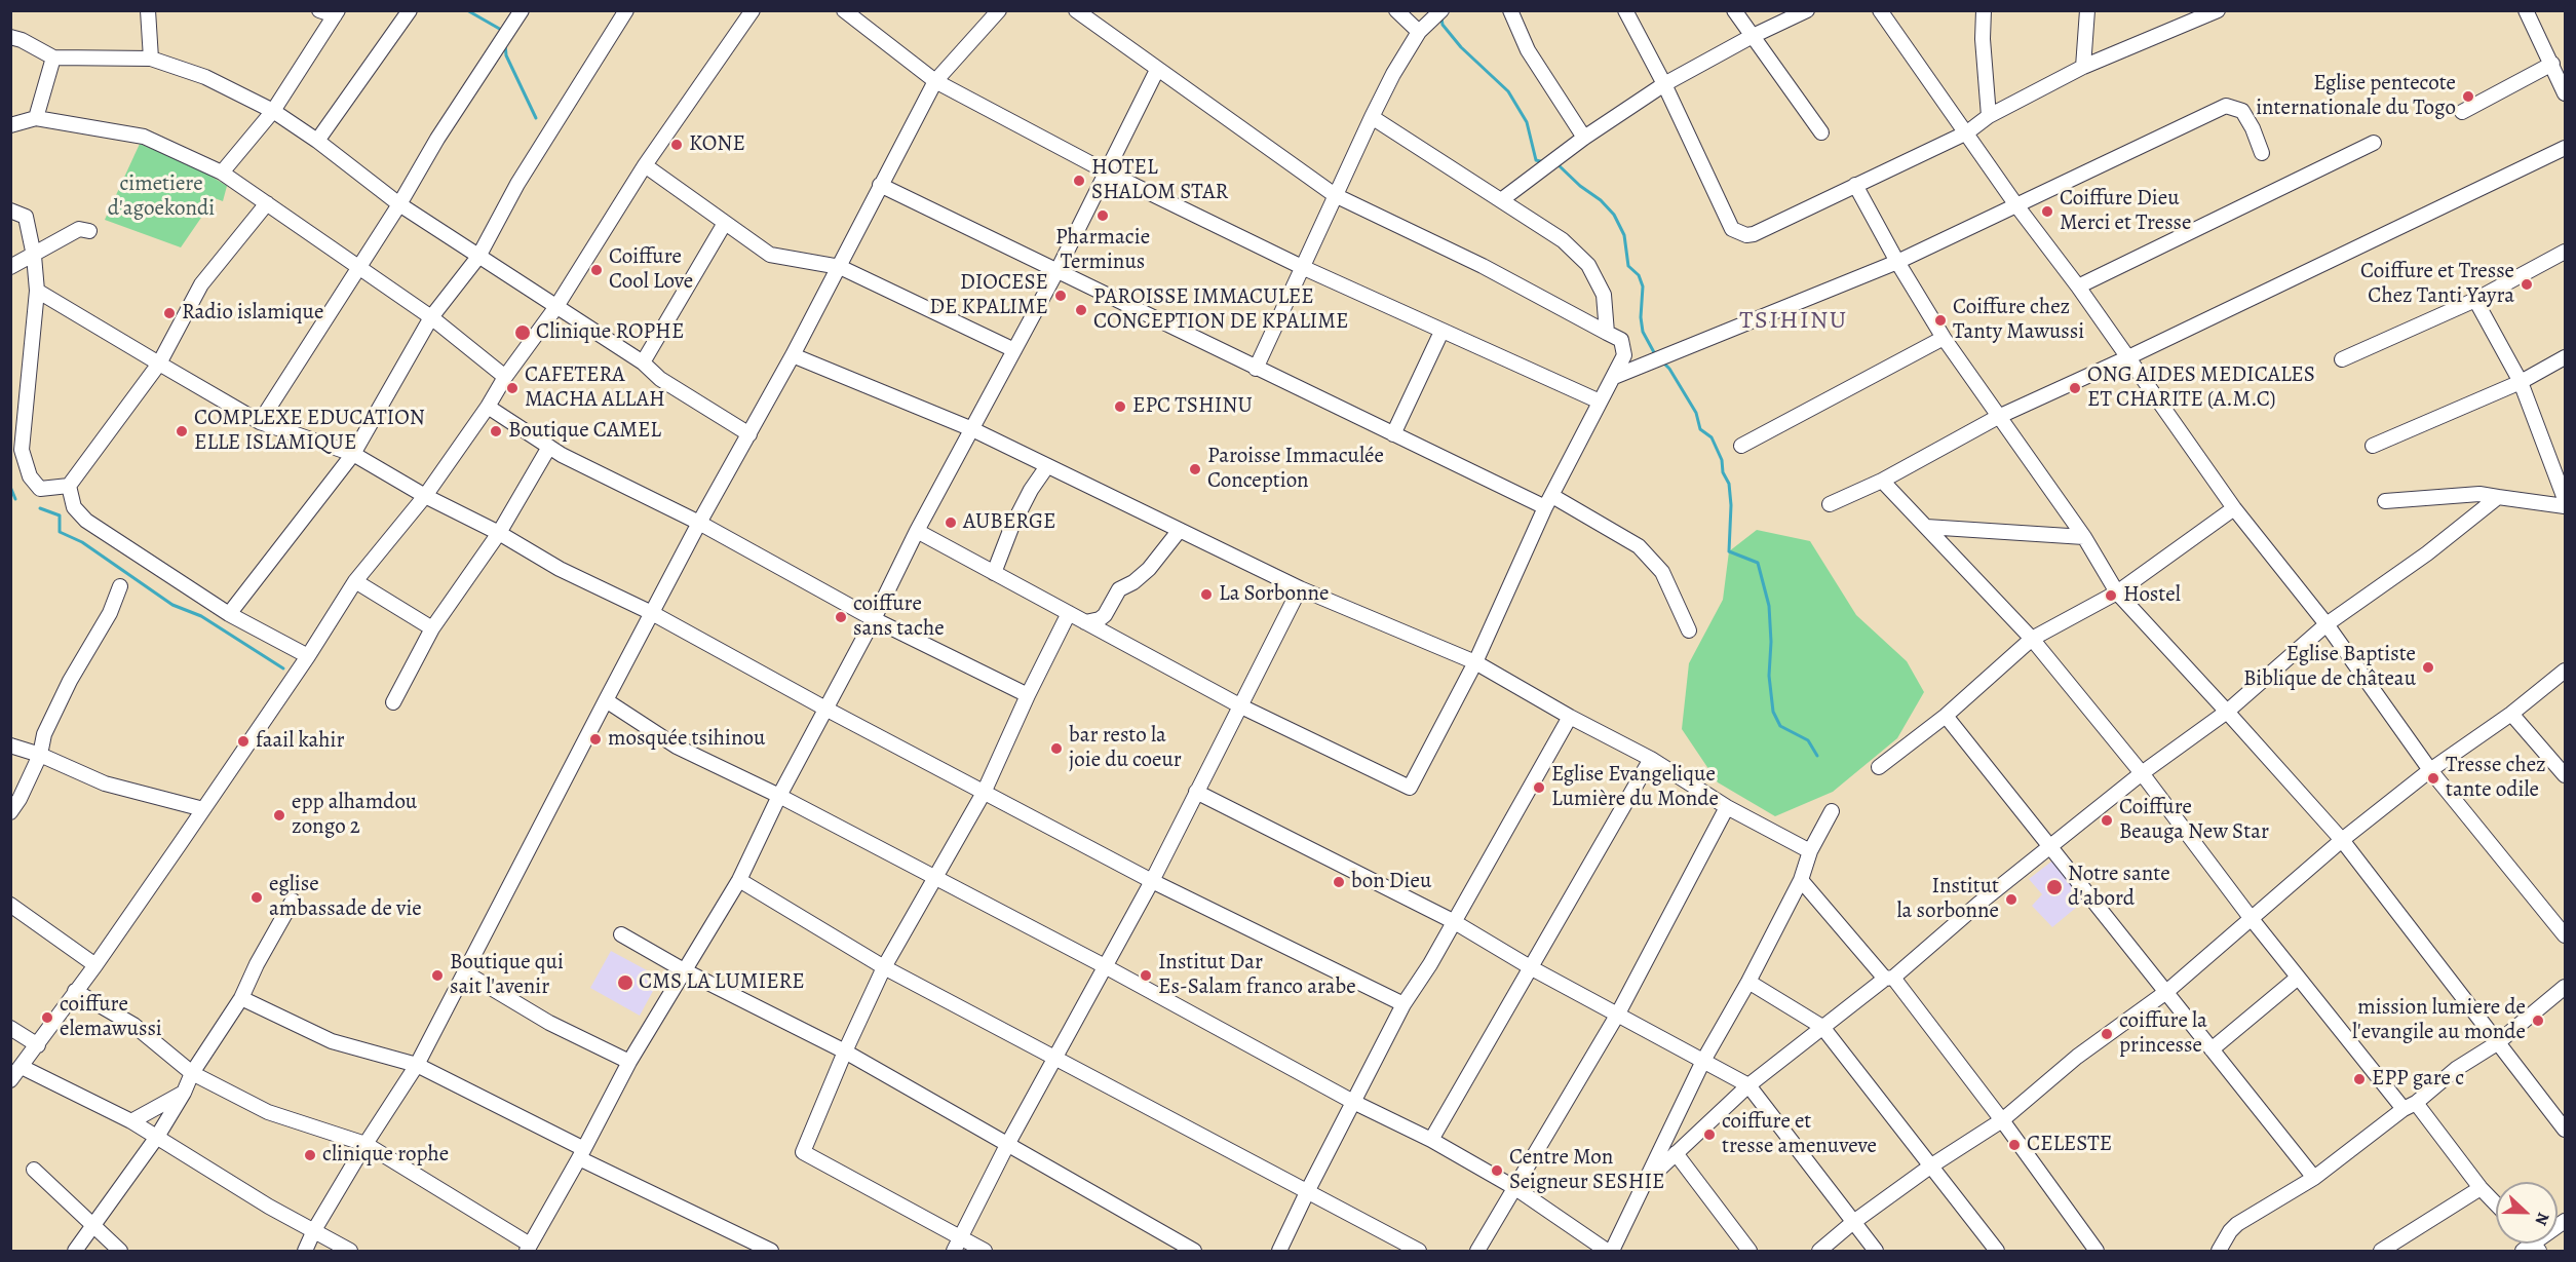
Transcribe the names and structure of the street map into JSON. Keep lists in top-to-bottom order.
{
  "districts": ["TSIHINU"],
  "parks": ["cimetiere d'agoekondi"],
  "places": [
    "Eglise pentecote internationale du Togo",
    "KONE",
    "HOTEL SHALOM STAR",
    "Coiffure Dieu Merci et Tresse",
    "Pharmacie Terminus",
    "Coiffure Cool Love",
    "Coiffure et Tresse Chez Tanti Yayra",
    "DIOCESE DE KPALIME",
    "PAROISSE IMMACULEE CONCEPTION DE KPALIME",
    "Radio islamique",
    "Coiffure chez Tanty Mawussi",
    "Clinique ROPHE",
    "CAFETERA MACHA ALLAH",
    "ONG AIDES MEDICALES ET CHARITE (A.M.C)",
    "EPC TSHINU",
    "COMPLEXE EDUCATION ELLE ISLAMIQUE",
    "Boutique CAMEL",
    "Paroisse Immaculée Conception",
    "AUBERGE",
    "La Sorbonne",
    "Hostel",
    "coiffure sans tache",
    "Eglise Baptiste Biblique de château",
    "mosquée tsihinou",
    "faail kahir",
    "bar resto la joie du coeur",
    "Tresse chez tante odile",
    "Eglise Evangelique Lumière du Monde",
    "epp alhamdou zongo 2",
    "Coiffure Beauga New Star",
    "bon Dieu",
    "Notre sante d'abord",
    "eglise ambassade de vie",
    "Institut la sorbonne",
    "Boutique qui sait l'avenir",
    "Institut Dar Es-Salam franco arabe",
    "CMS LA LUMIERE",
    "coiffure elemawussi",
    "mission lumiere de l'evangile au monde",
    "coiffure la princesse",
    "EPP gare c",
    "coiffure et tresse amenuveve",
    "CELESTE",
    "clinique rophe",
    "Centre Mon Seigneur SESHIE"
  ],
  "north": "right"
}
